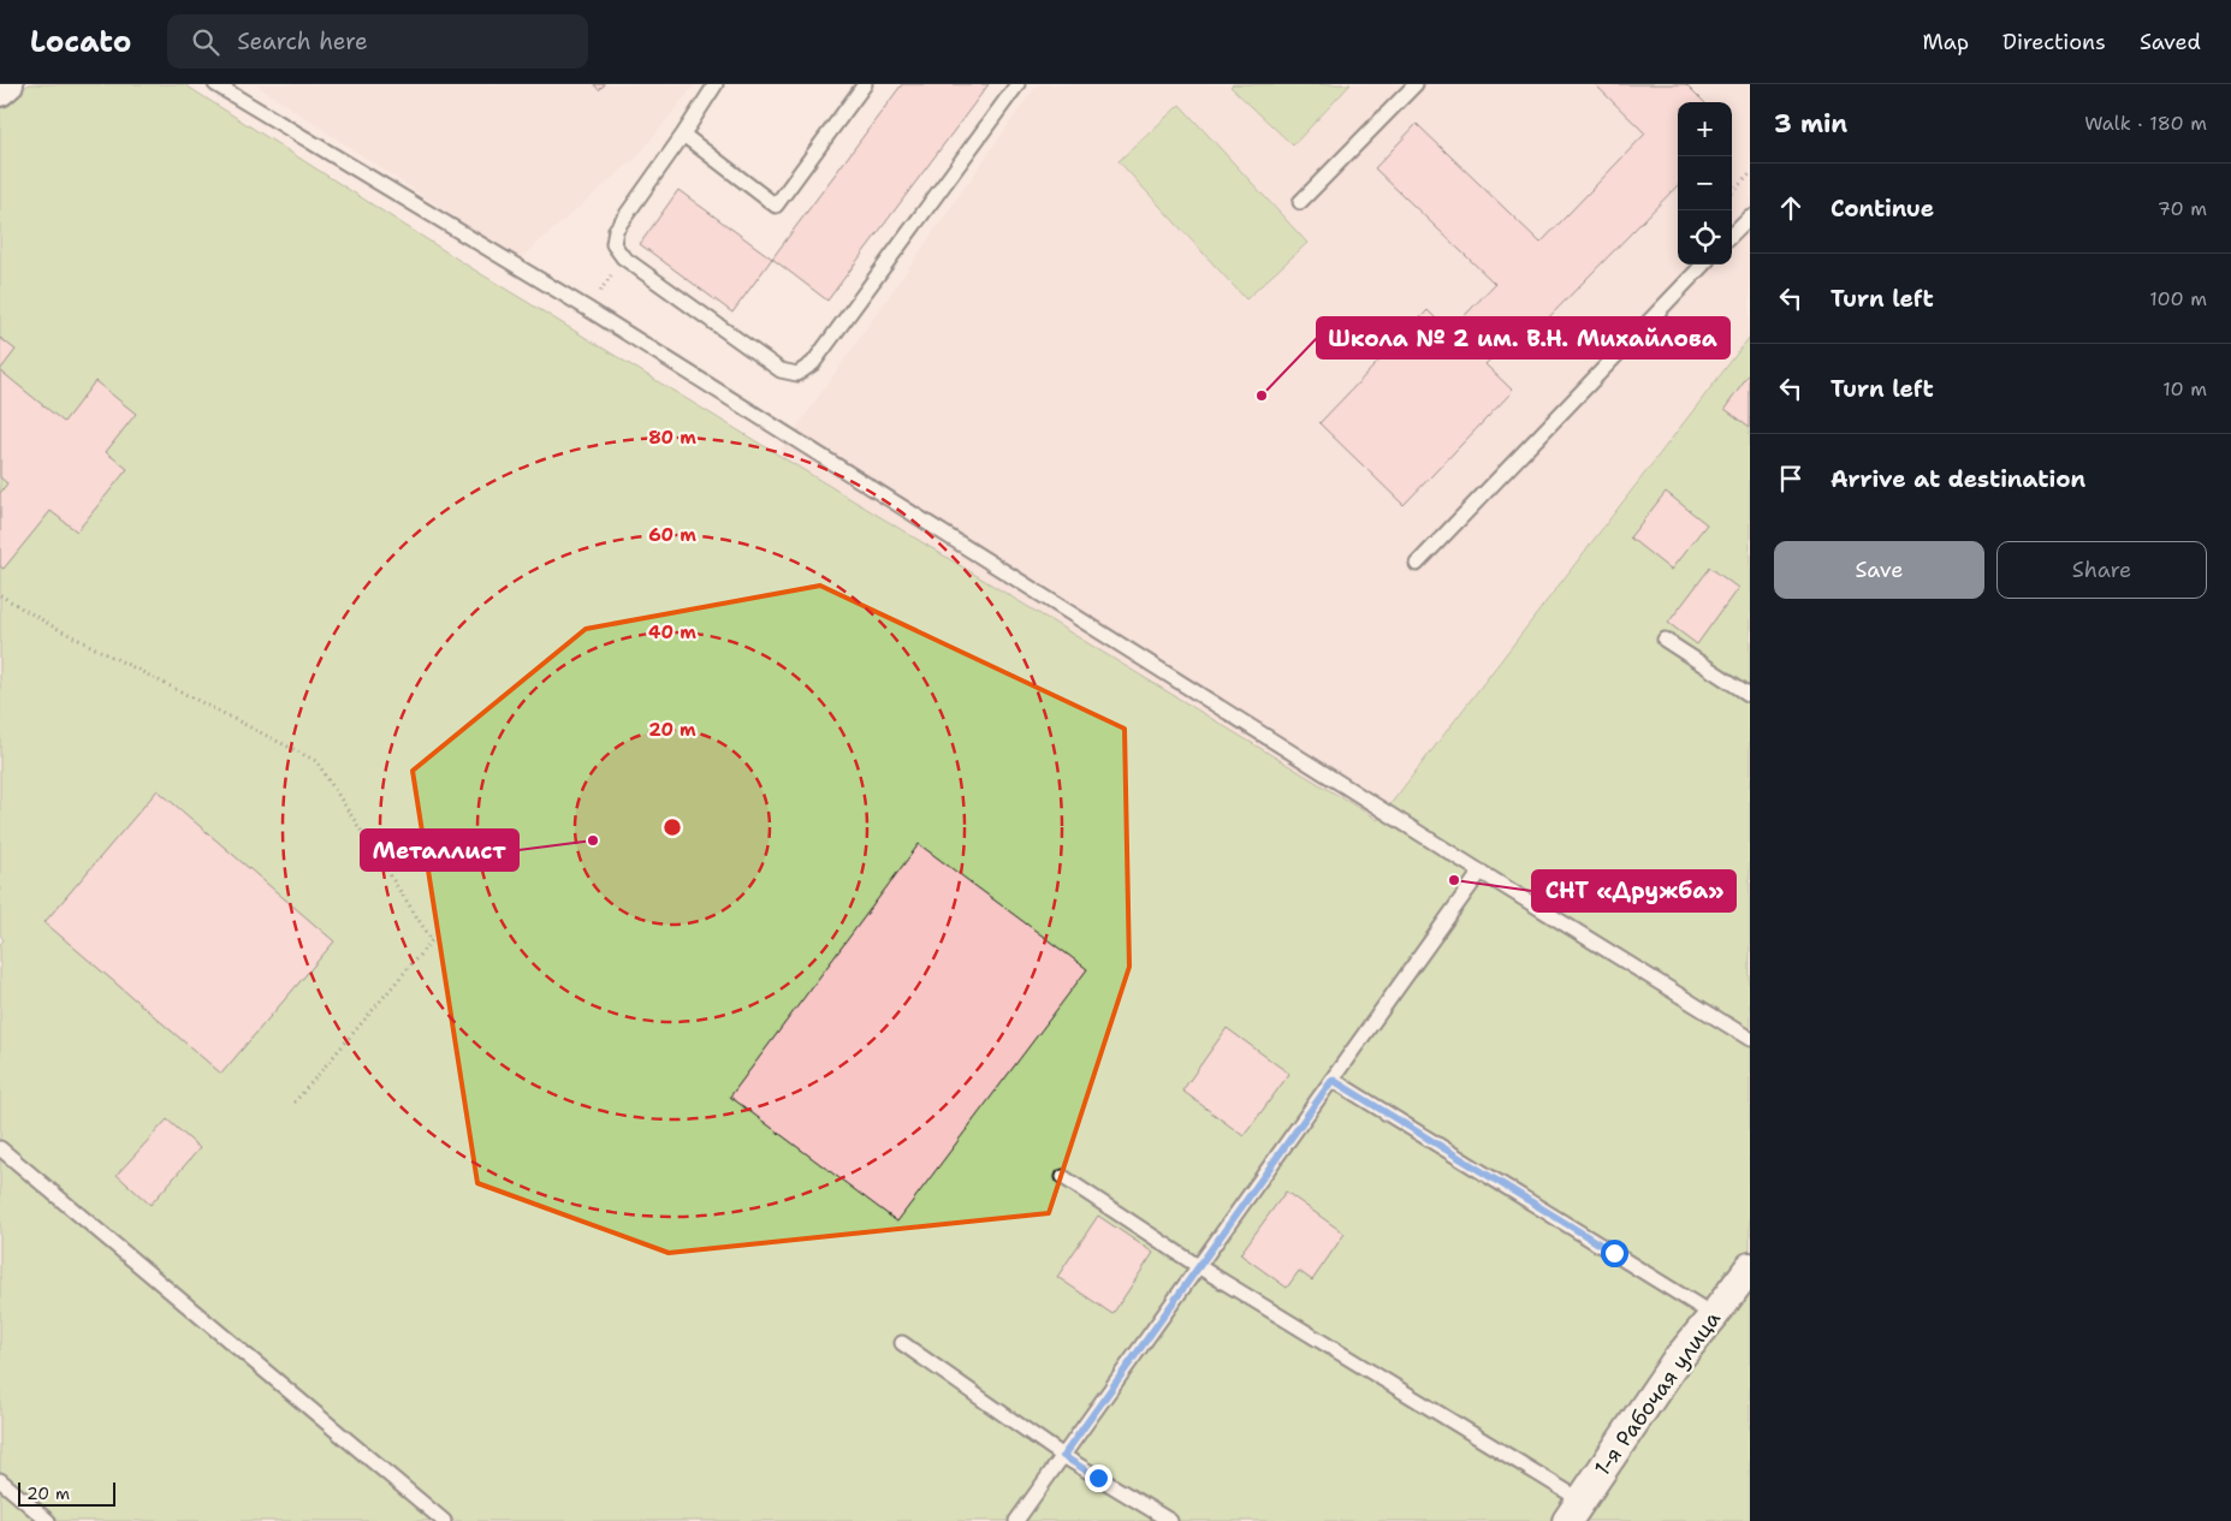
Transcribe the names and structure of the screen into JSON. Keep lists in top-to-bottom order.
{
  "streets": {
    "street": ["1-я Рабочая улица"]
  },
  "places": ["Школа № 2 им. В.Н. Михайлова", "Металлист", "СНТ «Дружба»"],
  "scale_bar": "20 m",
  "page": {
    "header": "Locato",
    "search": "Search here",
    "nav": ["Map", "Directions", "Saved"],
    "heading": ["3 min", "Walk · 180 m"],
    "map_buttons": ["+", "−"],
    "list": [
      ["Continue", "70 m"],
      ["Turn left", "100 m"],
      ["Turn left", "10 m"],
      "Arrive at destination"
    ],
    "buttons": ["Save", "Share"],
    "scale": "20 m"
  },
  "rings": [
    "80 m",
    "60 m",
    "40 m",
    "20 m"
  ]
}
